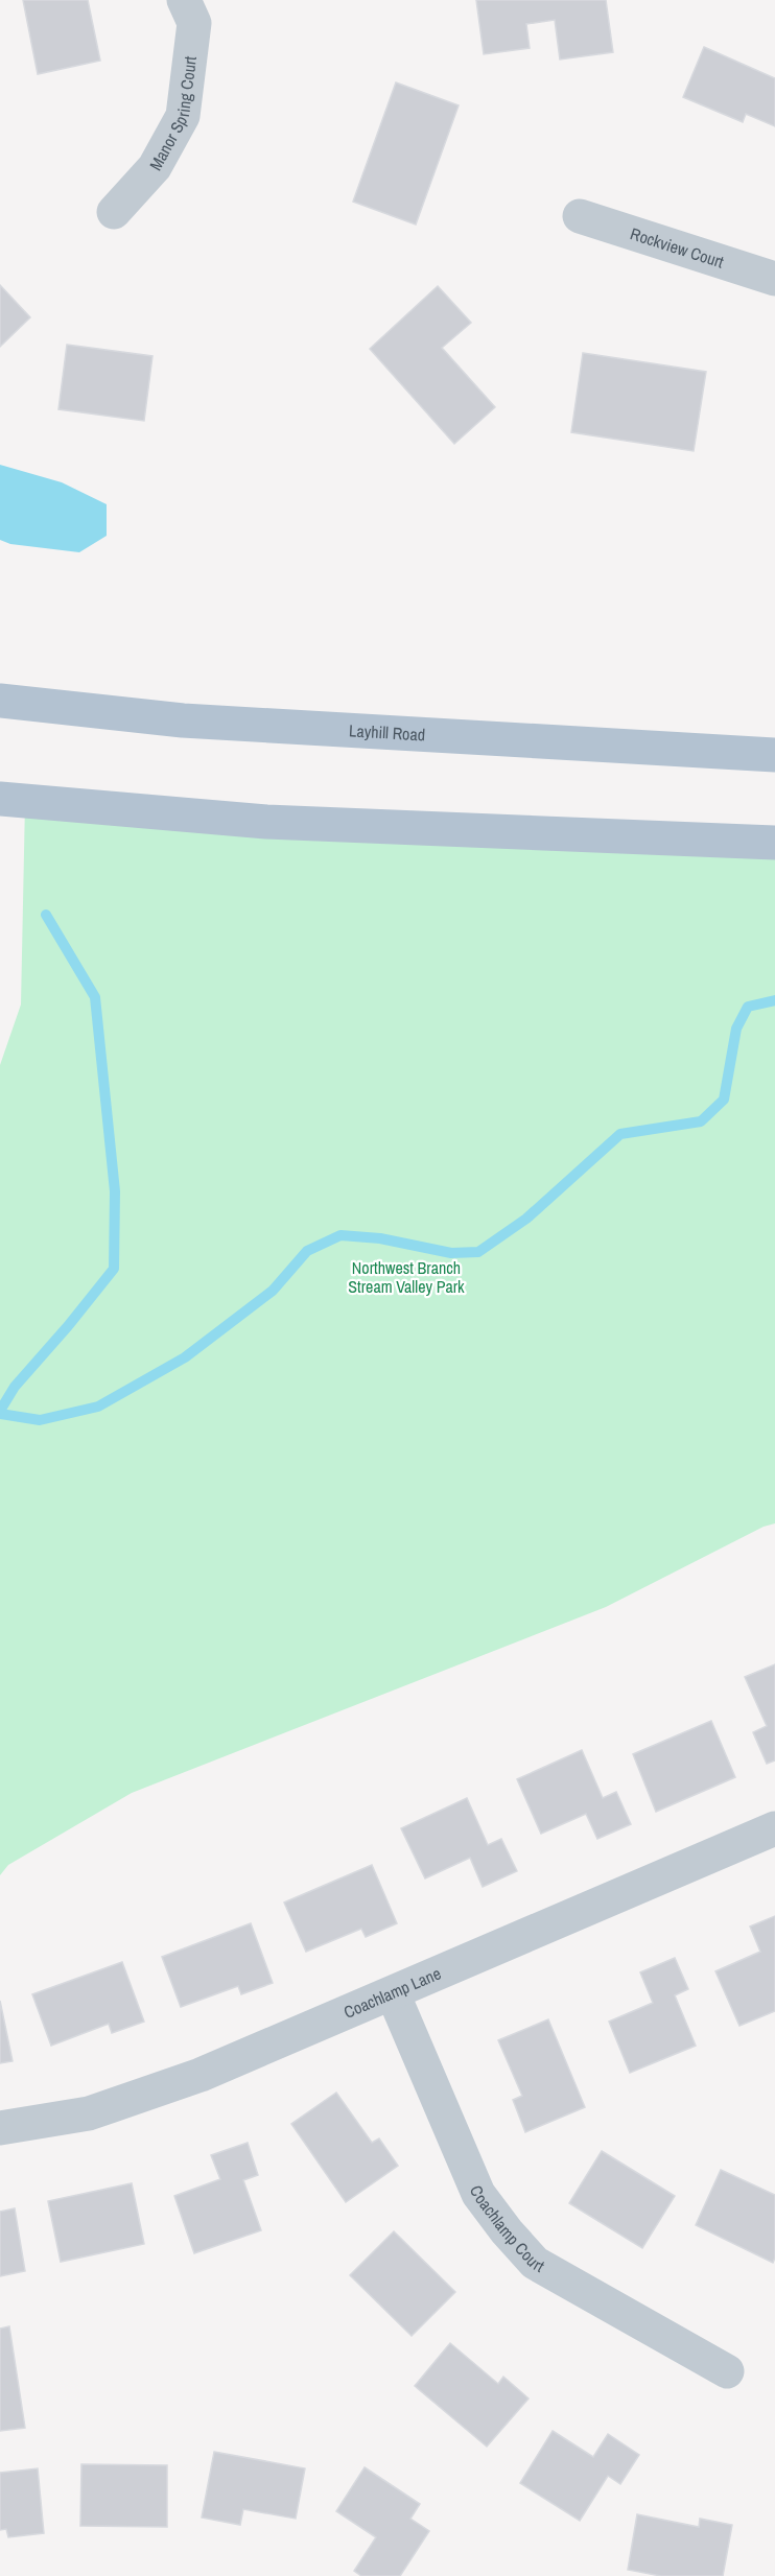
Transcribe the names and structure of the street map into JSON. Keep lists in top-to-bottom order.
{
  "streets": {
    "main road": ["Layhill Road"],
    "street": [
      "Manor Spring Court",
      "Rockview Court",
      "Coachlamp Lane",
      "Coachlamp Court"
    ]
  },
  "crossings": [
    ["Coachlamp Lane", "Coachlamp Court"]
  ],
  "parks": ["Northwest Branch Stream Valley Park"]
}
